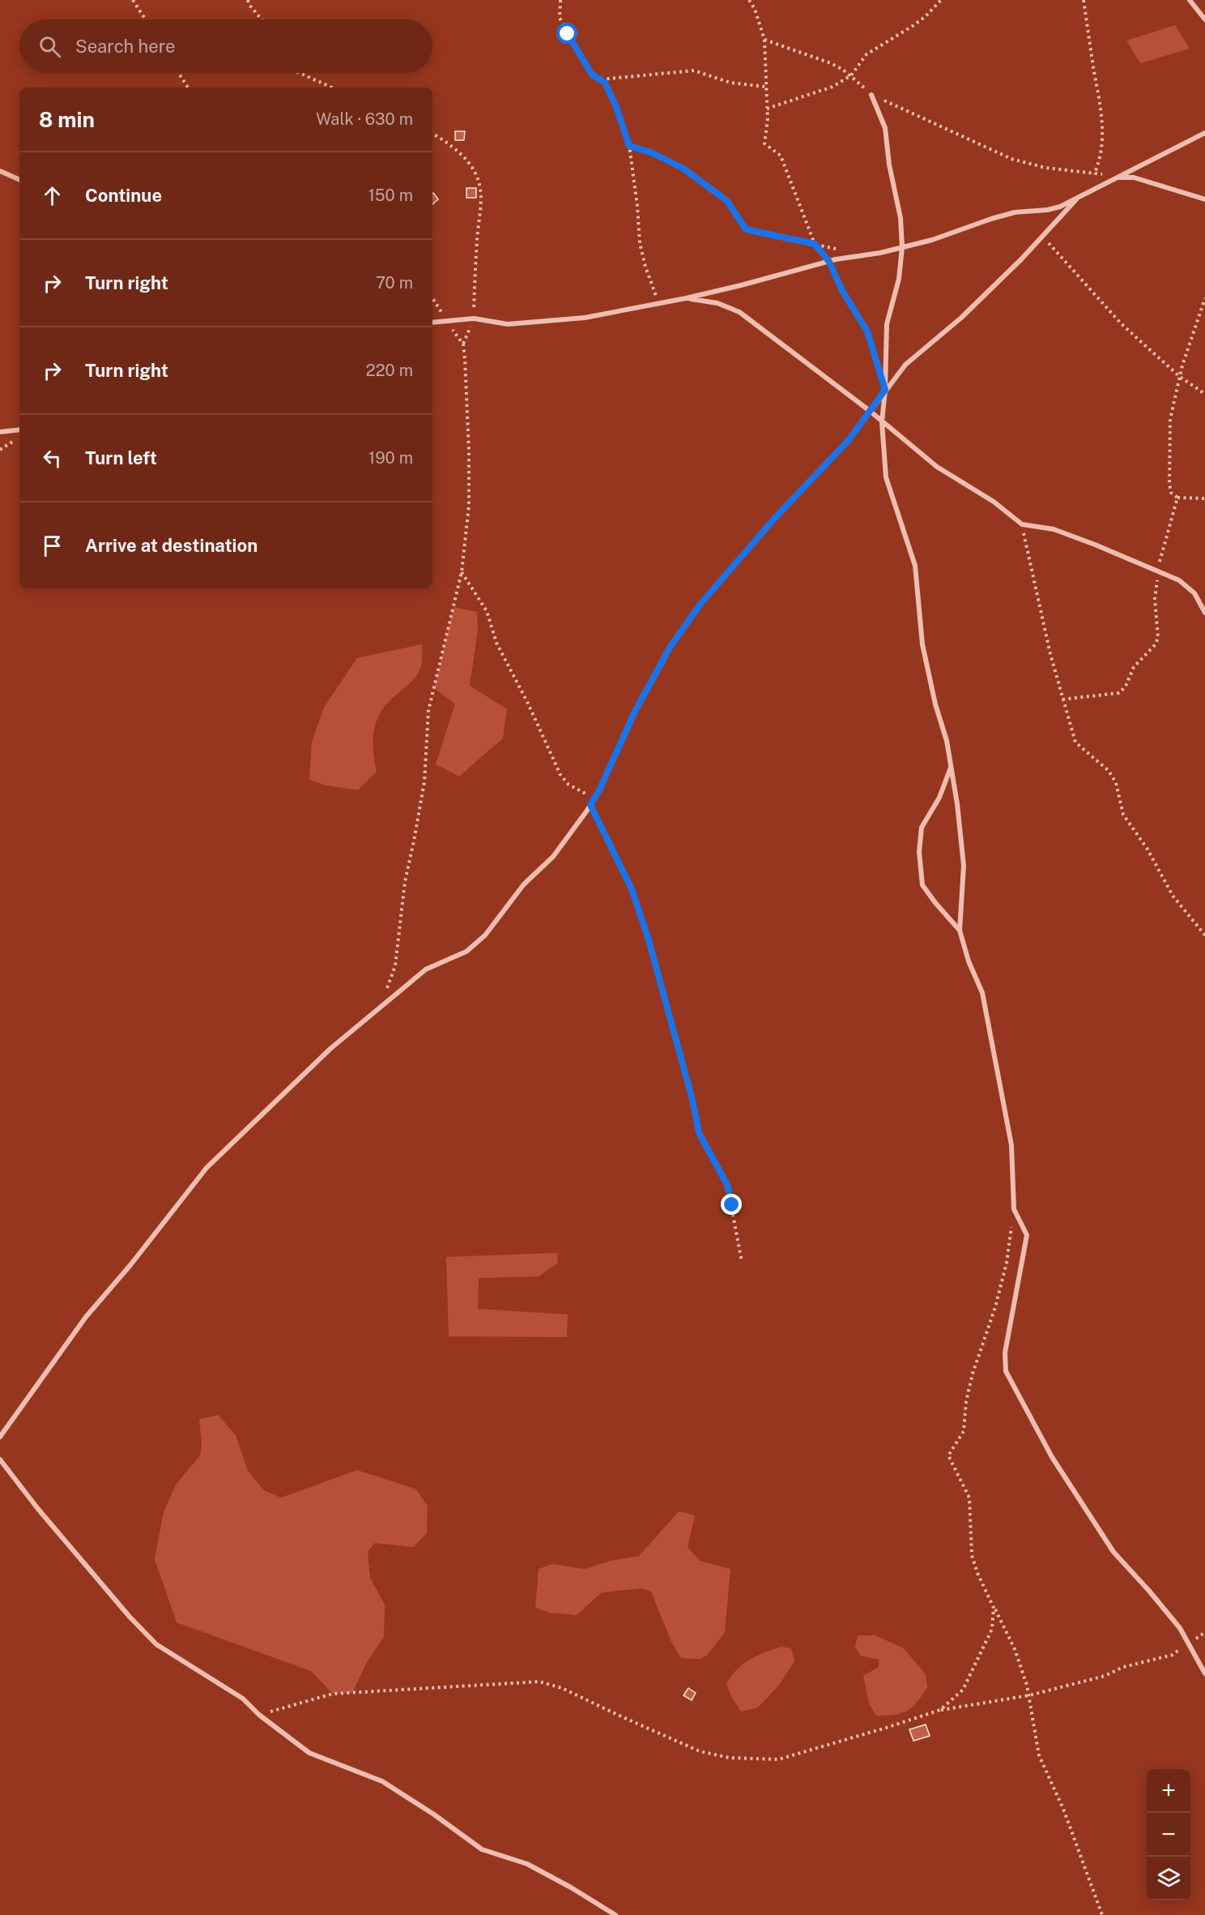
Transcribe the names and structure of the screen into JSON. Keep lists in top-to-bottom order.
{
  "page": {
    "search": "Search here",
    "heading": ["8 min", "Walk · 630 m"],
    "list": [
      ["Continue", "150 m"],
      ["Turn right", "70 m"],
      ["Turn right", "220 m"],
      ["Turn left", "190 m"],
      "Arrive at destination"
    ],
    "map_buttons": ["+", "−"]
  }
}
